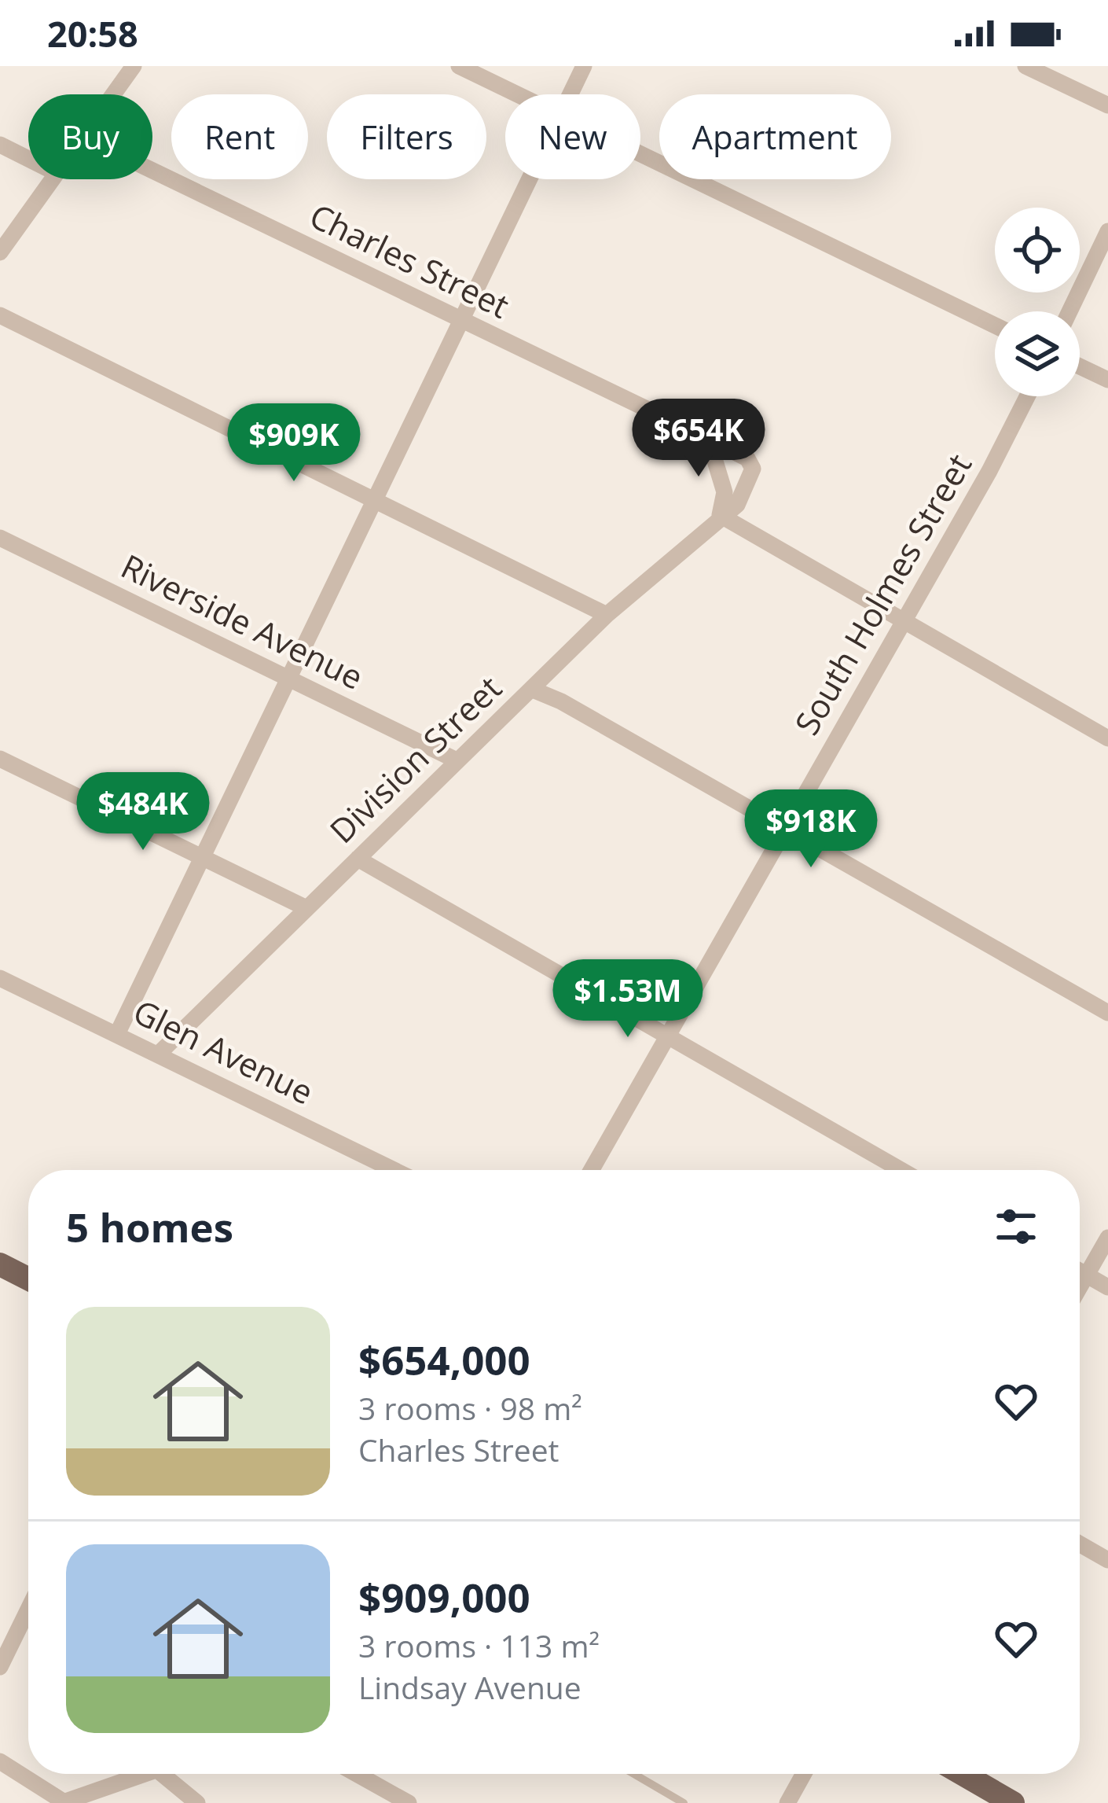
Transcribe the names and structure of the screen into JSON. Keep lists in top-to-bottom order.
{
  "streets": {
    "street": [
      "Charles Street",
      "South Holmes Street",
      "Riverside Avenue",
      "Division Street",
      "Glen Avenue"
    ]
  },
  "crossings": [
    ["Charles Street", "Division Street"],
    ["Riverside Avenue", "Division Street"],
    ["Division Street", "Glen Avenue"]
  ],
  "page": {
    "status": "20:58",
    "chip": [
      "Buy",
      "Rent",
      "Filters",
      "New",
      "Apartment"
    ],
    "price": [
      "$654K",
      "$909K",
      "$484K",
      "$918K",
      "$1.53M"
    ],
    "heading": "5 homes",
    "list": [
      {
        "name": "$654,000",
        "note": "3 rooms · 98 m² · Charles Street"
      },
      {
        "name": "$909,000",
        "note": "3 rooms · 113 m² · Lindsay Avenue"
      }
    ]
  }
}
